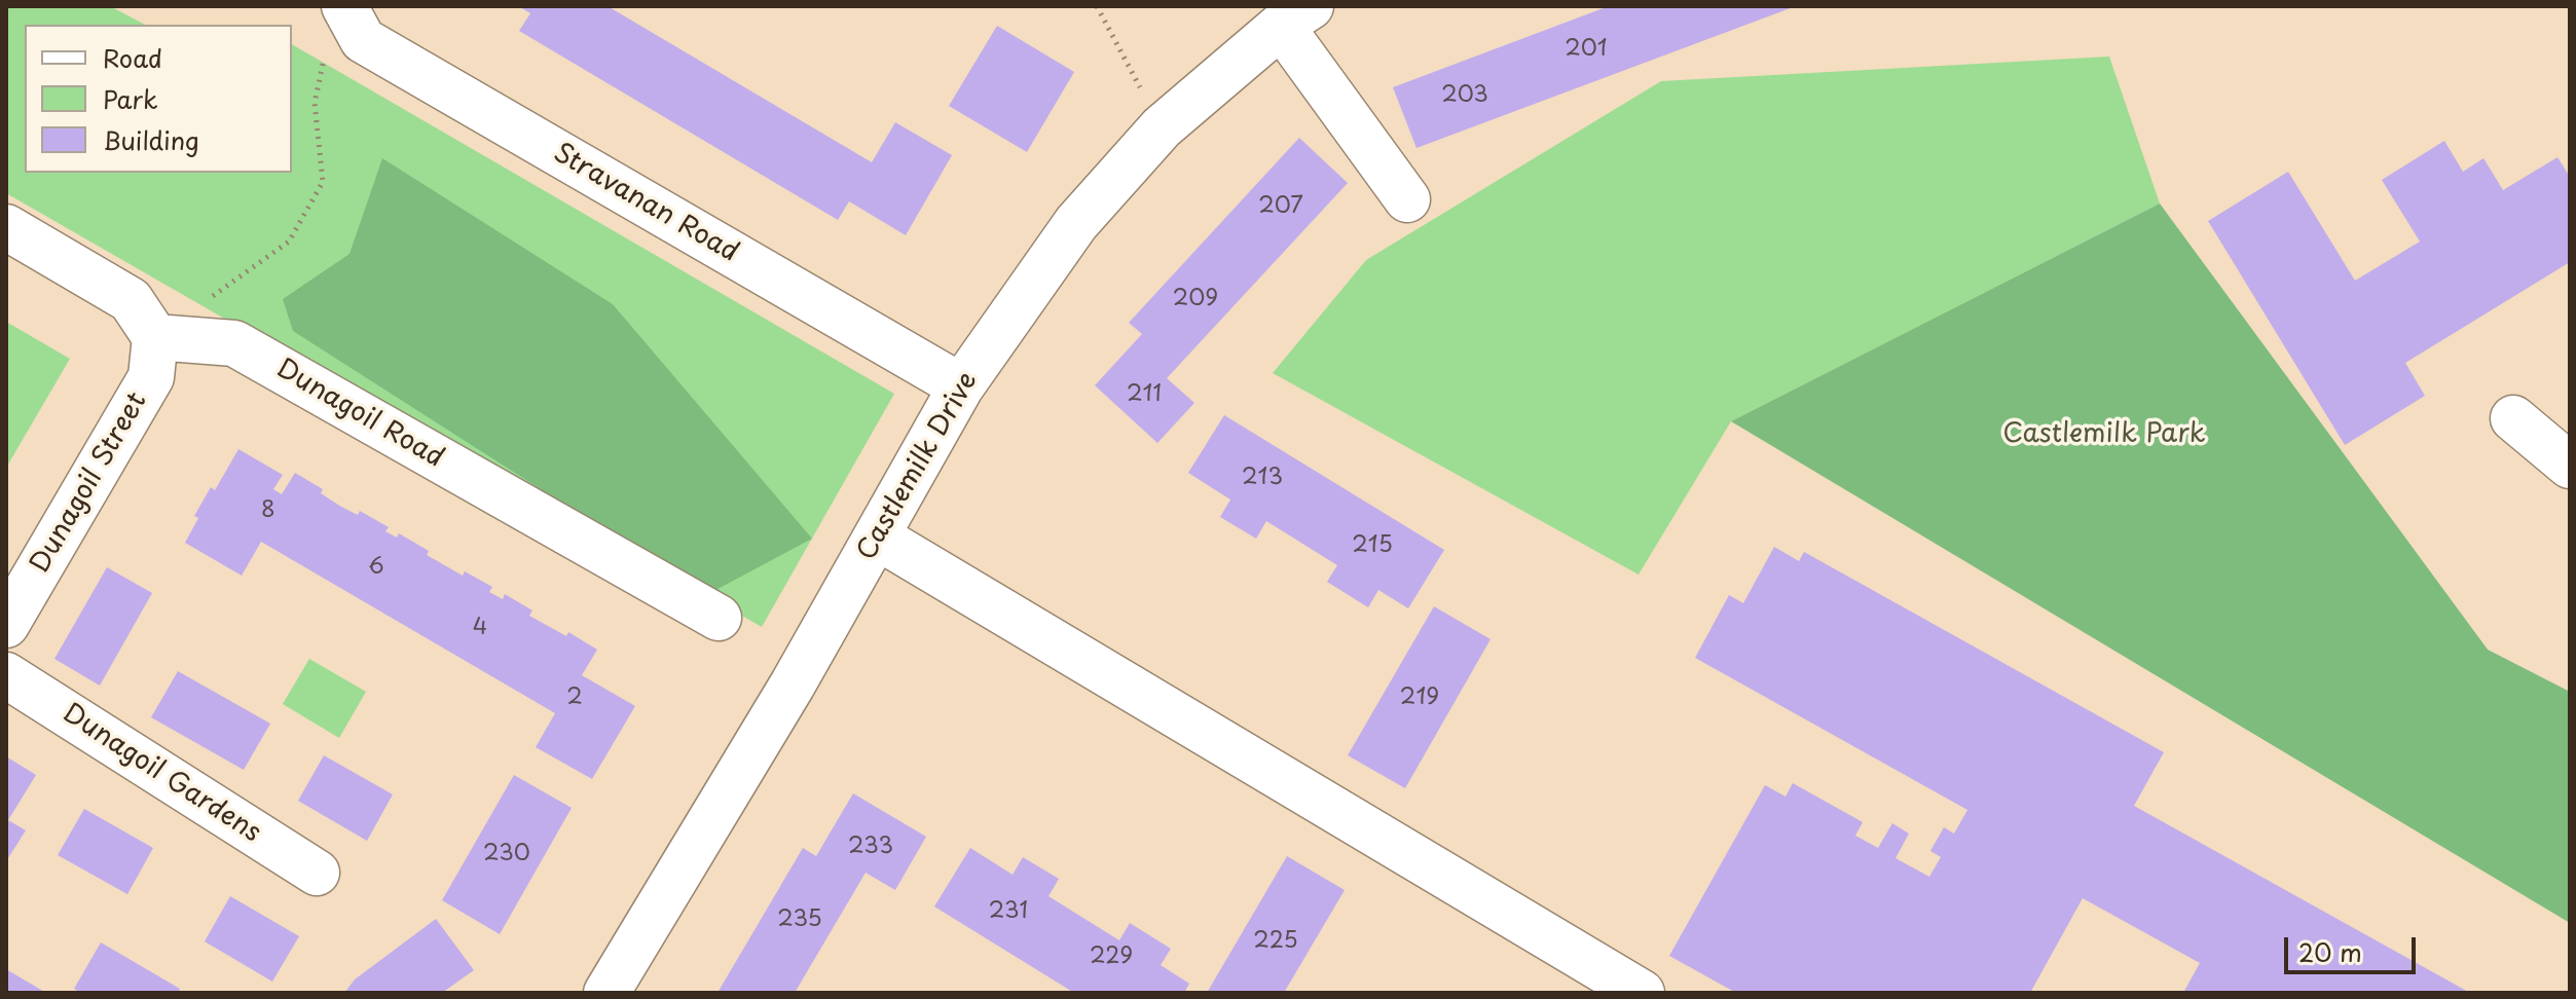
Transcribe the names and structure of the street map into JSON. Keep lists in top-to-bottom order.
{
  "streets": {
    "street": [
      "Stravanan Road",
      "Dunagoil Road",
      "Castlemilk Drive",
      "Dunagoil Street",
      "Dunagoil Gardens"
    ]
  },
  "crossings": [
    ["Stravanan Road", "Castlemilk Drive"],
    ["Dunagoil Road", "Dunagoil Street"]
  ],
  "parks": ["Castlemilk Park"],
  "house_numbers": [
    "201",
    "203",
    "207",
    "209",
    "211",
    "213",
    "8",
    "215",
    "6",
    "4",
    "2",
    "219",
    "233",
    "230",
    "231",
    "235",
    "225",
    "229"
  ],
  "legend": ["Road", "Park", "Building"],
  "scale_bar": "20 m"
}
